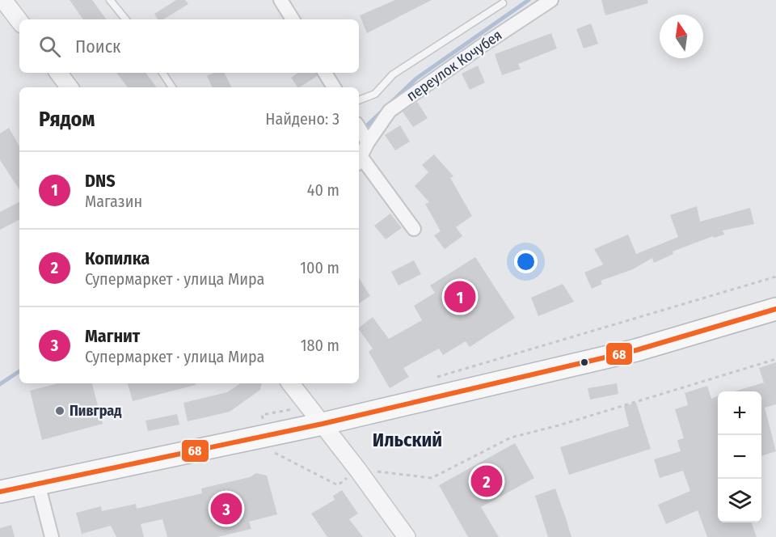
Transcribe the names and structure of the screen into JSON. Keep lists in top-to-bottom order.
{
  "streets": {
    "street": ["переулок Кочубея"]
  },
  "districts": ["Ильский"],
  "places": ["Пивград"],
  "lines": ["transit line 68"],
  "north": "top",
  "page": {
    "search": "Поиск",
    "heading": ["Рядом", "Найдено: 3"],
    "list": [
      {
        "mark": "1",
        "name": "DNS",
        "note": "Магазин",
        "value": "40 m"
      },
      {
        "mark": "2",
        "name": "Копилка",
        "note": "Супермаркет · улица Мира",
        "value": "100 m"
      },
      {
        "mark": "3",
        "name": "Магнит",
        "note": "Супермаркет · улица Мира",
        "value": "180 m"
      }
    ],
    "pins": ["1", "2", "3"],
    "map_buttons": ["+", "−"]
  }
}
